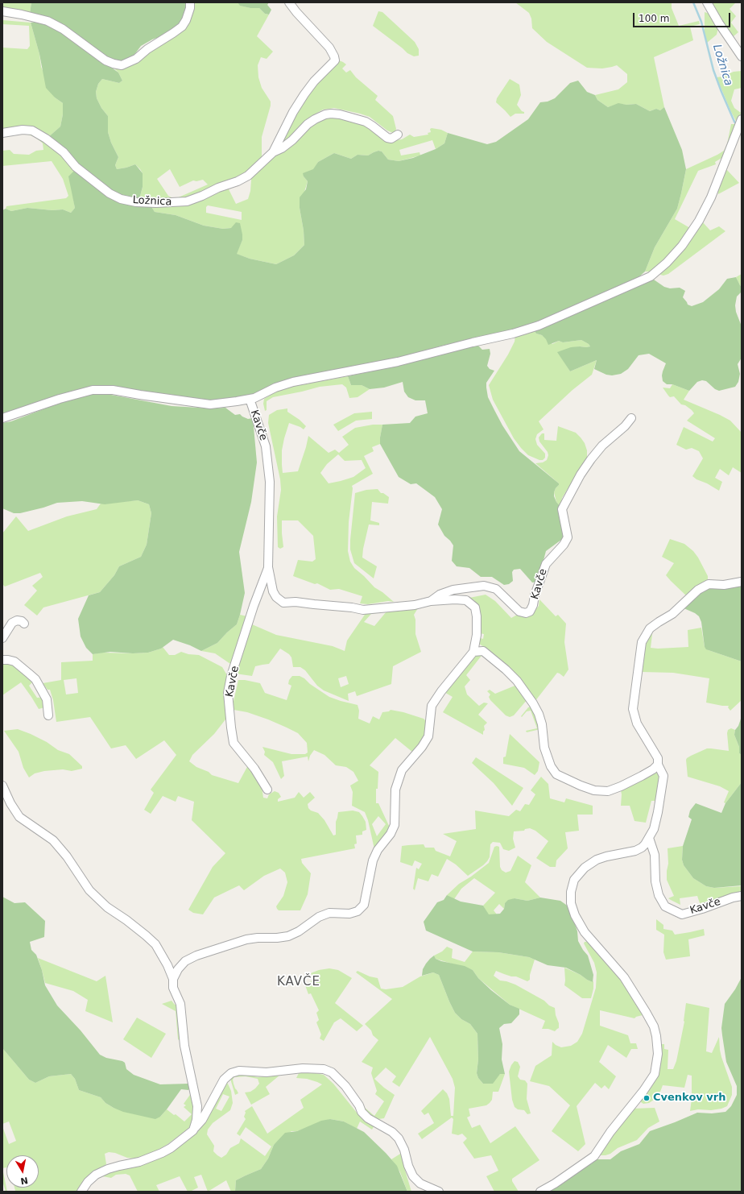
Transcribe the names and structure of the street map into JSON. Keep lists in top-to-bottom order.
{
  "streets": {
    "street": ["Ložnica", "Kavče"]
  },
  "districts": ["KAVČE"],
  "water": ["Ložnica"],
  "places": ["Cvenkov vrh"],
  "scale_bar": "100 m",
  "north": "bottom"
}
